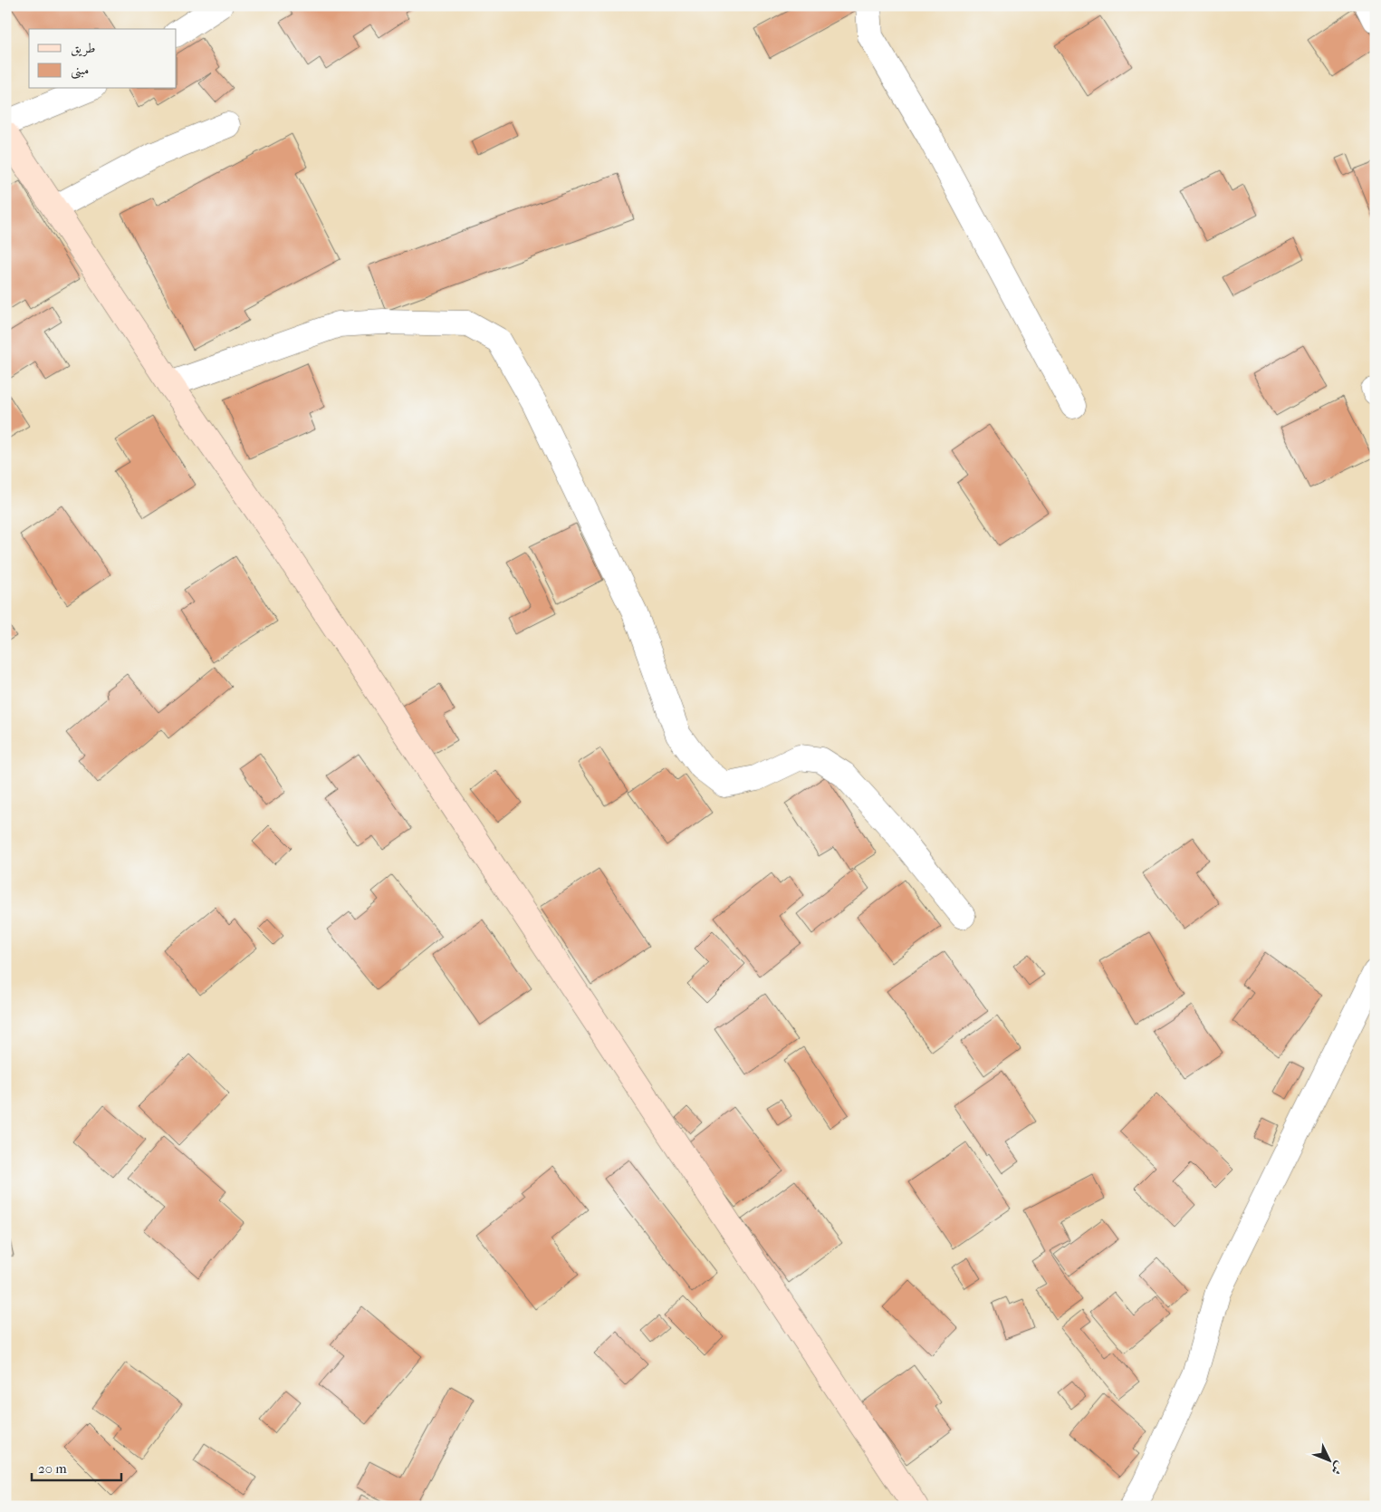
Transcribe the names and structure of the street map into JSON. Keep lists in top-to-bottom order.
{
  "legend": ["طريق", "مبنى"],
  "scale_bar": "20 m",
  "north": "bottom right"
}
